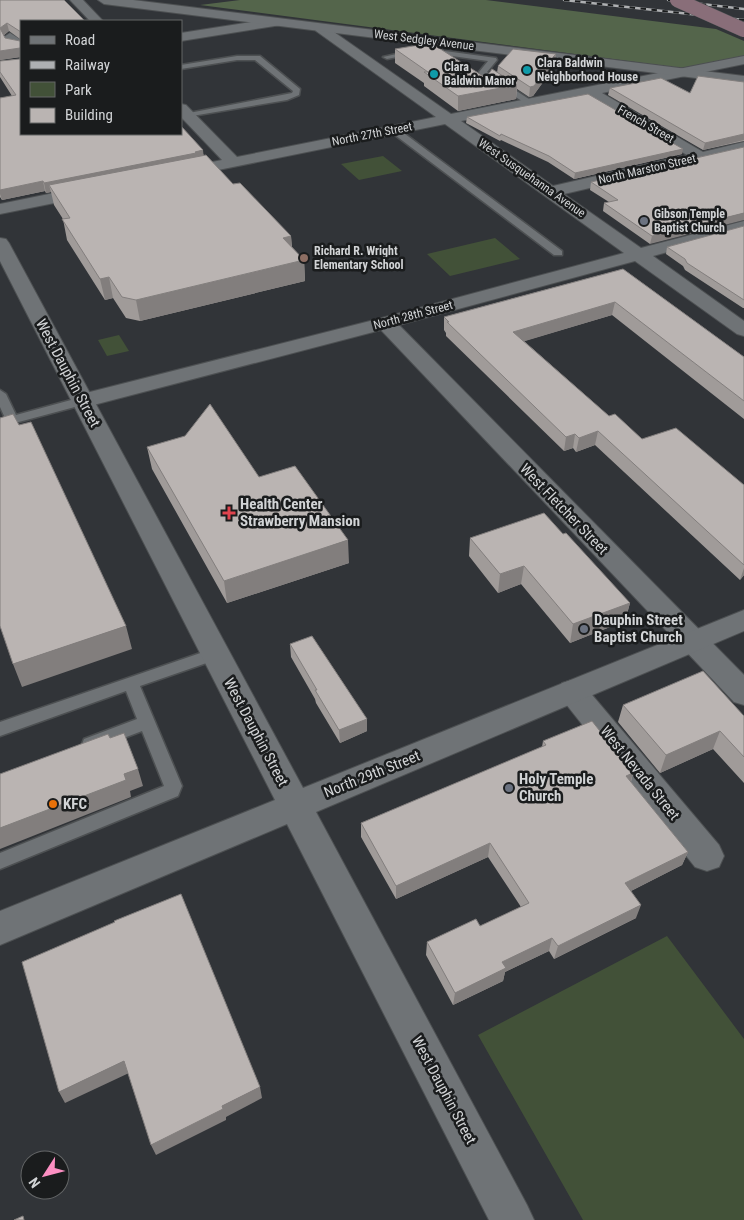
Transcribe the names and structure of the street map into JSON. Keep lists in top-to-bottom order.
{
  "streets": {
    "street": [
      "West Sedgley Avenue",
      "French Street",
      "North 27th Street",
      "North Marston Street",
      "West Susquehanna Avenue",
      "North 28th Street",
      "West Dauphin Street",
      "West Fletcher Street",
      "West Nevada Street",
      "North 29th Street"
    ]
  },
  "crossings": [
    ["West Sedgley Avenue", "North 27th Street"],
    ["West Sedgley Avenue", "West Susquehanna Avenue"],
    ["French Street", "North 27th Street"],
    ["French Street", "North Marston Street"],
    ["North 27th Street", "West Susquehanna Avenue"],
    ["North Marston Street", "West Susquehanna Avenue"],
    ["West Susquehanna Avenue", "North 28th Street"],
    ["North 28th Street", "West Dauphin Street"],
    ["North 28th Street", "West Fletcher Street"],
    ["West Dauphin Street", "North 29th Street"],
    ["West Fletcher Street", "North 29th Street"],
    ["West Nevada Street", "North 29th Street"]
  ],
  "places": {
    "other": [
      "Clara Baldwin Neighborhood House",
      "Clara Baldwin Manor",
      "Gibson Temple Baptist Church",
      "Richard R. Wright Elementary School",
      "Dauphin Street Baptist Church",
      "Holy Temple Church",
      "KFC"
    ],
    "health": ["Health Center Strawberry Mansion"]
  },
  "legend": [
    "Road",
    "Railway",
    "Park",
    "Building"
  ],
  "north": "bottom left"
}
